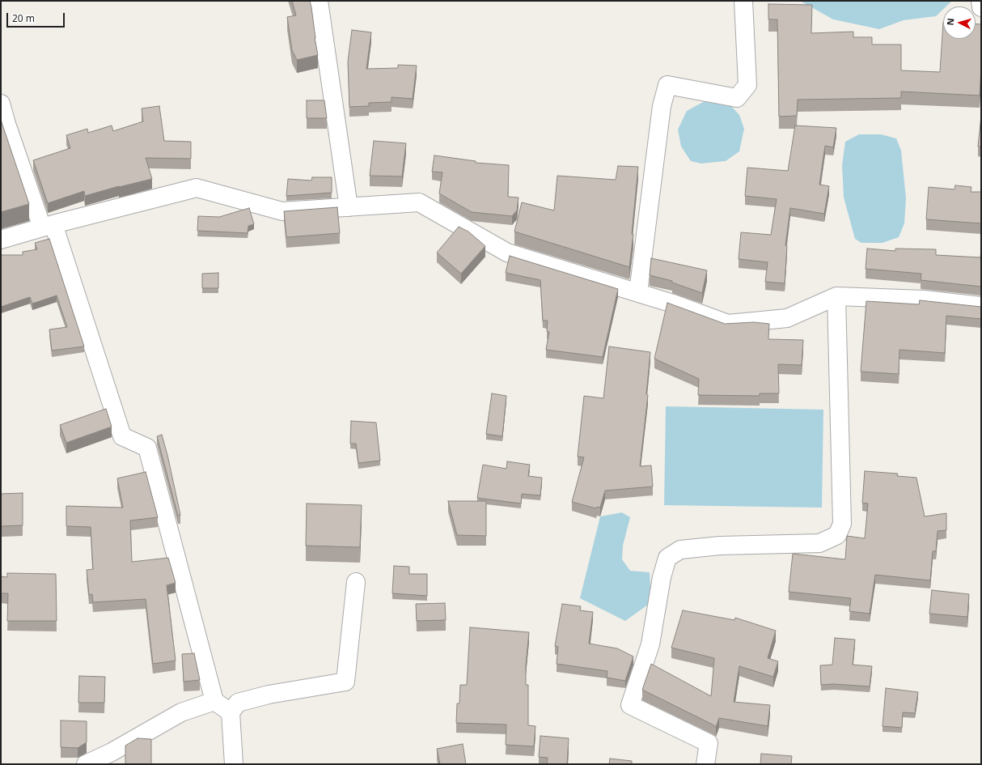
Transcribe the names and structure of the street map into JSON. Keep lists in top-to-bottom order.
{
  "scale_bar": "20 m",
  "north": "left"
}
